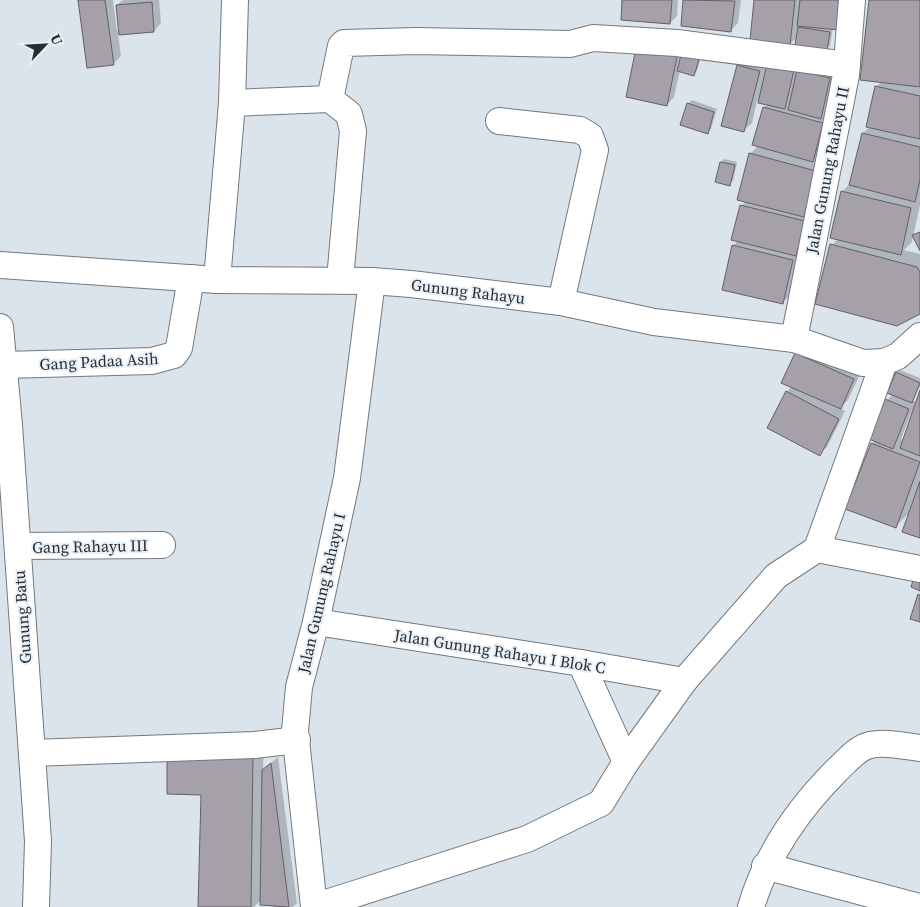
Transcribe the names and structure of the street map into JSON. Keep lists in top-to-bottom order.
{
  "streets": {
    "street": [
      "Jalan Gunung Rahayu II",
      "Gunung Rahayu",
      "Gang Padaa Asih",
      "Gang Rahayu III",
      "Jalan Gunung Rahayu I",
      "Gunung Batu",
      "Jalan Gunung Rahayu I Blok C"
    ]
  },
  "crossings": [
    ["Jalan Gunung Rahayu II", "Gunung Rahayu"],
    ["Gunung Rahayu", "Gang Padaa Asih"],
    ["Gunung Rahayu", "Jalan Gunung Rahayu I"],
    ["Gang Padaa Asih", "Gunung Batu"],
    ["Gang Rahayu III", "Gunung Batu"],
    ["Jalan Gunung Rahayu I", "Jalan Gunung Rahayu I Blok C"]
  ],
  "north": "top right"
}
